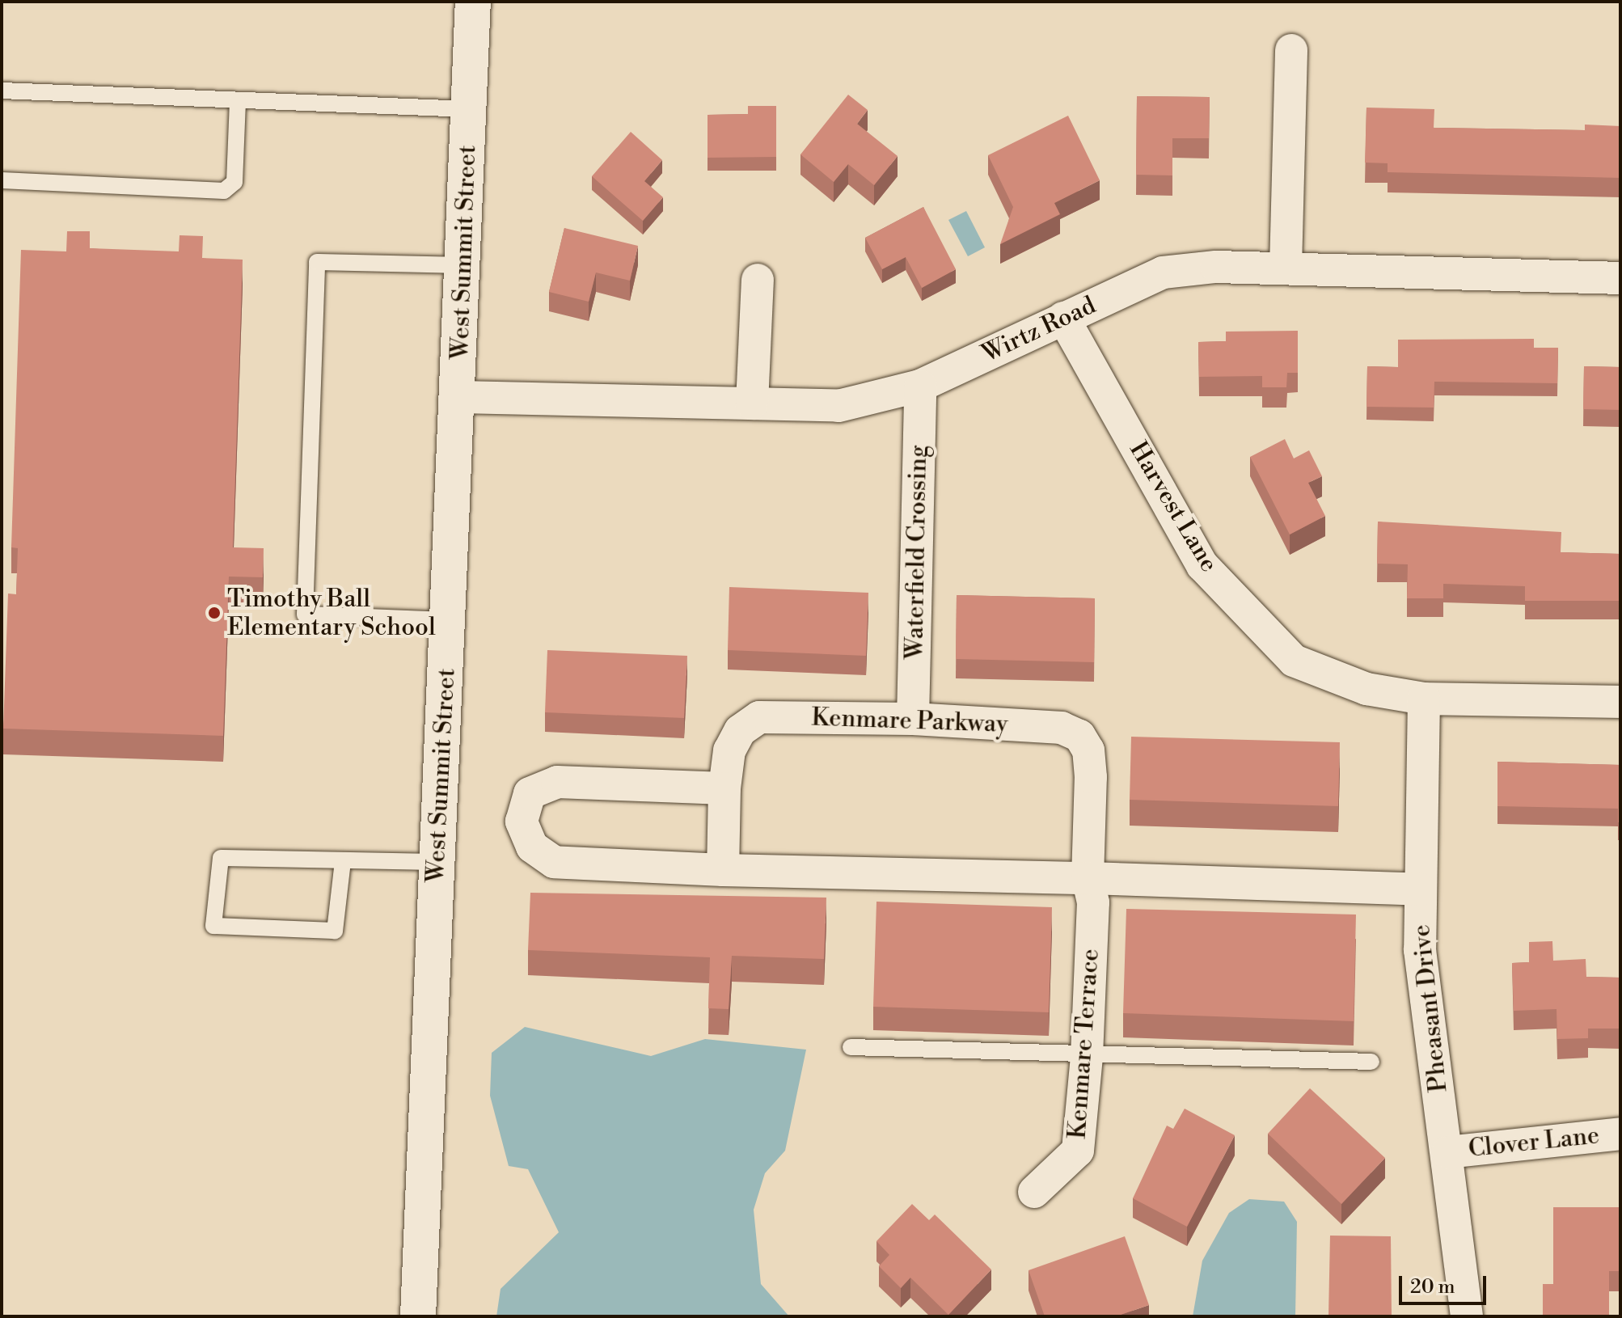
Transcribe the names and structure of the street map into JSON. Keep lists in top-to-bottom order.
{
  "streets": {
    "street": [
      "West Summit Street",
      "Wirtz Road",
      "Harvest Lane",
      "Waterfield Crossing",
      "Kenmare Parkway",
      "Pheasant Drive",
      "Kenmare Terrace",
      "Clover Lane"
    ]
  },
  "crossings": [
    ["West Summit Street", "Wirtz Road"],
    ["Wirtz Road", "Harvest Lane"],
    ["Wirtz Road", "Waterfield Crossing"],
    ["Harvest Lane", "Pheasant Drive"],
    ["Waterfield Crossing", "Kenmare Parkway"],
    ["Kenmare Parkway", "Kenmare Terrace"],
    ["Pheasant Drive", "Clover Lane"]
  ],
  "places": ["Timothy Ball Elementary School"],
  "scale_bar": "20 m"
}
